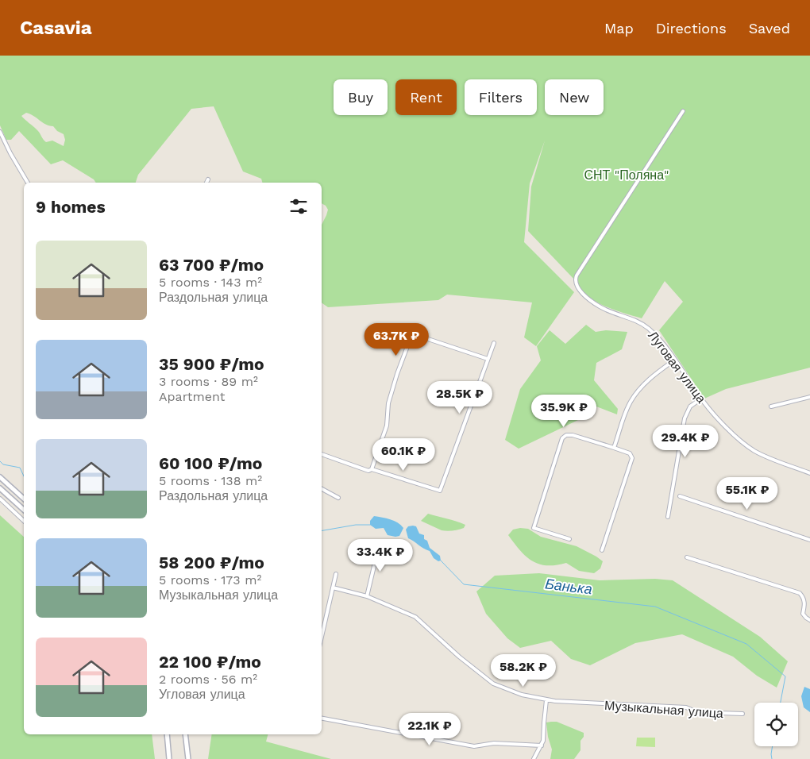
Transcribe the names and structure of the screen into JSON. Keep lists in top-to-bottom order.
{
  "streets": {
    "street": ["Луговая улица", "Музыкальная улица"]
  },
  "water": ["Банька"],
  "parks": ["СНТ \"Поляна\""],
  "page": {
    "header": "Casavia",
    "nav": ["Map", "Directions", "Saved"],
    "chip": [
      "Buy",
      "Rent",
      "Filters",
      "New"
    ],
    "heading": "9 homes",
    "list": [
      {
        "name": "63 700 ₽/mo",
        "note": "5 rooms · 143 m² · Раздольная улица"
      },
      {
        "name": "35 900 ₽/mo",
        "note": "3 rooms · 89 m² · Apartment"
      },
      {
        "name": "60 100 ₽/mo",
        "note": "5 rooms · 138 m² · Раздольная улица"
      },
      {
        "name": "58 200 ₽/mo",
        "note": "5 rooms · 173 m² · Музыкальная улица"
      },
      {
        "name": "22 100 ₽/mo",
        "note": "2 rooms · 56 m² · Угловая улица"
      }
    ],
    "price": [
      "63.7K ₽",
      "28.5K ₽",
      "35.9K ₽",
      "29.4K ₽",
      "60.1K ₽",
      "55.1K ₽",
      "33.4K ₽",
      "58.2K ₽",
      "22.1K ₽"
    ]
  }
}
